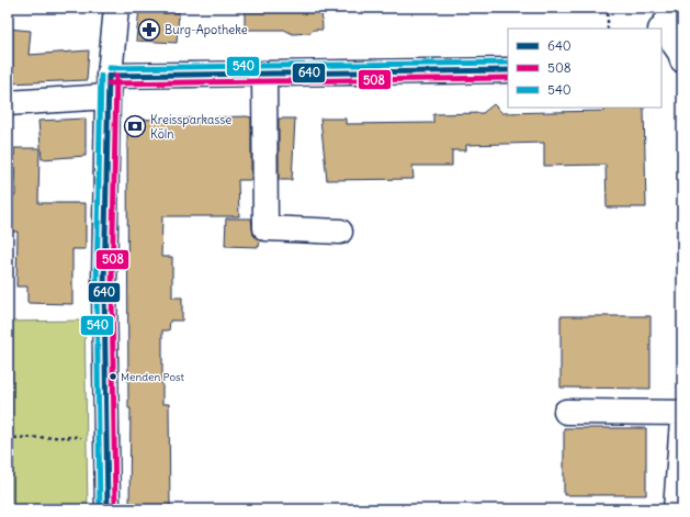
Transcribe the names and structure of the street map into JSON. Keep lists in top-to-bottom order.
{
  "places": {
    "pharmacy": ["Burg-Apotheke"],
    "bank": ["Kreissparkasse Köln"],
    "other": ["Menden Post"]
  },
  "lines": ["transit line 540", "transit line 640", "transit line 508"],
  "legend": ["640", "508", "540"]
}
